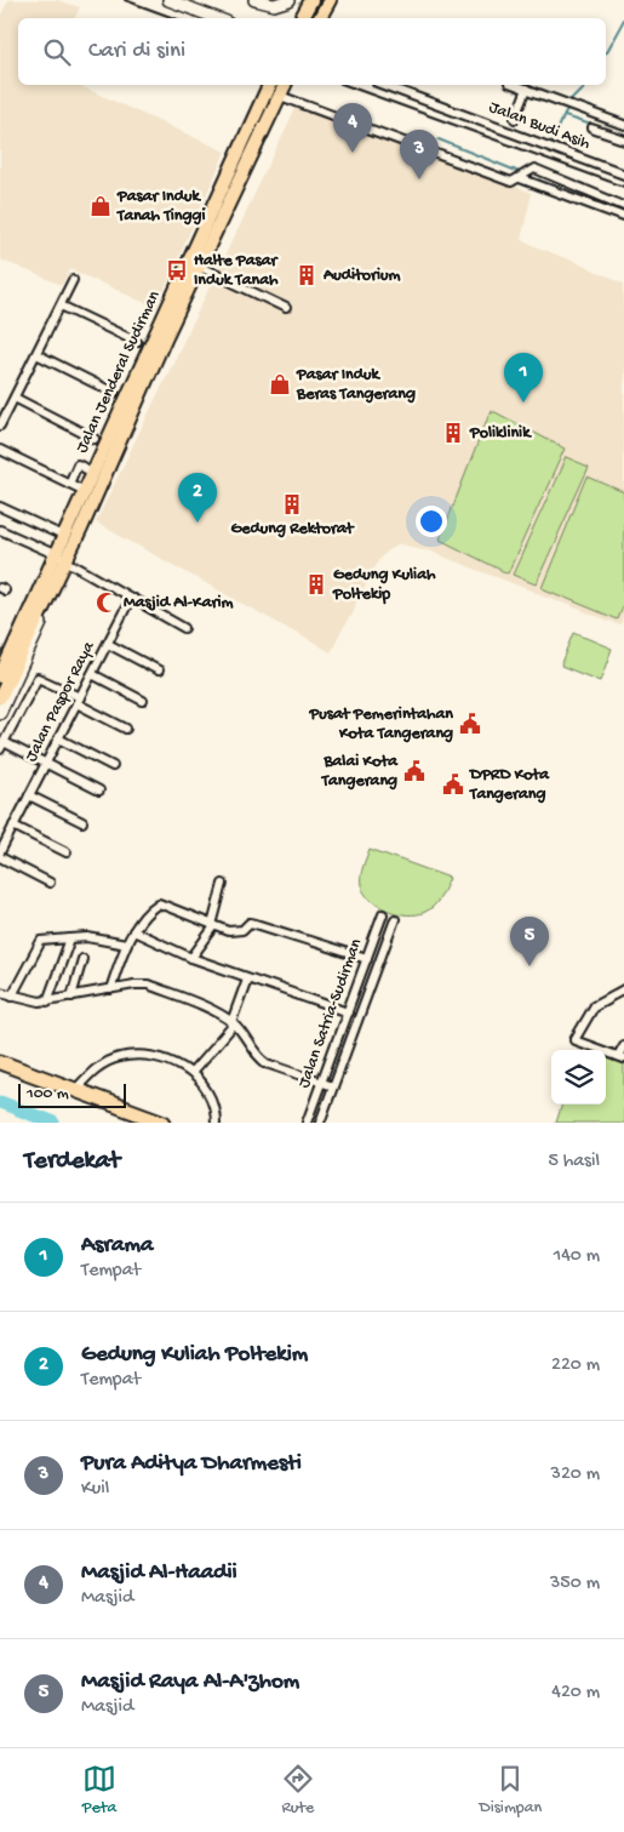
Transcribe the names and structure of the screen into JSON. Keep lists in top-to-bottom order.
{
  "streets": {
    "main road": ["Jalan Jenderal Sudirman"],
    "street": ["Jalan Budi Asih", "Jalan Paspor Raya", "Jalan Satria-Sudirman"]
  },
  "places": {
    "shop": ["Pasar Induk Tanah Tinggi", "Pasar Induk Beras Tangerang"],
    "bus stop": ["Halte Pasar Induk Tanah"],
    "building": [
      "Auditorium",
      "Poliklinik",
      "Gedung Rektorat",
      "Gedung Kuliah Poltekip"
    ],
    "mosque": ["Masjid Al-Karim"],
    "public building": ["Pusat Pemerintahan Kota Tangerang", "Balai Kota Tangerang", "DPRD Kota Tangerang"]
  },
  "scale_bar": "100 m",
  "page": {
    "search": "Cari di sini",
    "pins": [
      "4",
      "3",
      "1",
      "2",
      "5"
    ],
    "scale": "100 m",
    "heading": ["Terdekat", "5 hasil"],
    "list": [
      {
        "mark": "1",
        "name": "Asrama",
        "note": "Tempat",
        "value": "140 m"
      },
      {
        "mark": "2",
        "name": "Gedung Kuliah Poltekim",
        "note": "Tempat",
        "value": "220 m"
      },
      {
        "mark": "3",
        "name": "Pura Aditya Dharmesti",
        "note": "Kuil",
        "value": "320 m"
      },
      {
        "mark": "4",
        "name": "Masjid Al-Haadii",
        "note": "Masjid",
        "value": "350 m"
      },
      {
        "mark": "5",
        "name": "Masjid Raya Al-A'zhom",
        "note": "Masjid",
        "value": "420 m"
      }
    ],
    "nav": ["Peta", "Rute", "Disimpan"]
  }
}
